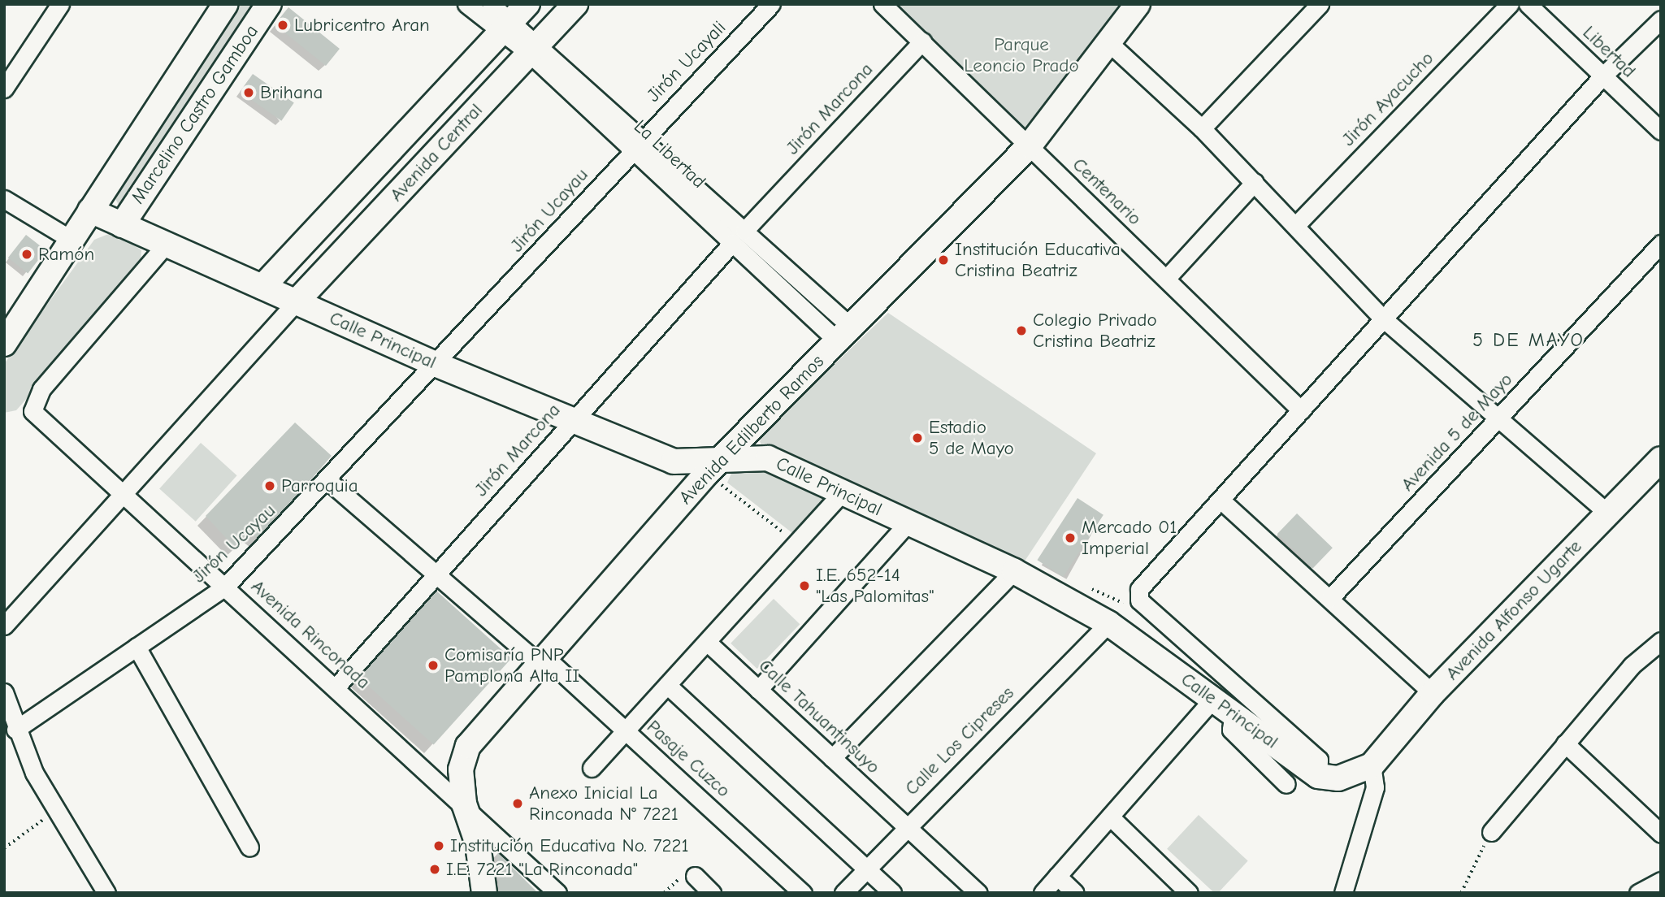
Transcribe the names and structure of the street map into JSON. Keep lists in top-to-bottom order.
{
  "streets": {
    "street": [
      "Libertad",
      "Jirón Ucayali",
      "Jirón Ayacucho",
      "Jirón Marcona",
      "Marcelino Castro Gamboa",
      "Avenida Central",
      "La Libertad",
      "Centenario",
      "Jirón Ucayau",
      "Calle Principal",
      "Avenida Edilberto Ramos",
      "Avenida 5 de Mayo",
      "Avenida Alfonso Ugarte",
      "Avenida Rinconada",
      "Calle Tahuantinsuyo",
      "Calle Los Cipreses",
      "Pasaje Cuzco"
    ]
  },
  "crossings": [
    ["Jirón Ucayali", "La Libertad"],
    ["Jirón Ucayali", "Jirón Ucayau"],
    ["Jirón Marcona", "La Libertad"],
    ["Jirón Marcona", "Centenario"],
    ["Jirón Marcona", "Calle Principal"],
    ["Jirón Marcona", "Avenida Rinconada"],
    ["Jirón Marcona", "Pasaje Cuzco"],
    ["Marcelino Castro Gamboa", "Calle Principal"],
    ["Avenida Central", "La Libertad"],
    ["Avenida Central", "Calle Principal"],
    ["La Libertad", "Jirón Ucayau"],
    ["La Libertad", "Avenida Edilberto Ramos"],
    ["Centenario", "Avenida Edilberto Ramos"],
    ["Jirón Ucayau", "Calle Principal"],
    ["Jirón Ucayau", "Avenida Rinconada"],
    ["Jirón Ucayau", "Pasaje Cuzco"],
    ["Calle Principal", "Avenida Edilberto Ramos"],
    ["Calle Principal", "Avenida Rinconada"],
    ["Calle Principal", "Calle Los Cipreses"],
    ["Avenida Edilberto Ramos", "Avenida Rinconada"],
    ["Avenida Edilberto Ramos", "Pasaje Cuzco"],
    ["Calle Tahuantinsuyo", "Calle Los Cipreses"]
  ],
  "districts": ["5 DE MAYO"],
  "parks": ["Parque Leoncio Prado"],
  "places": [
    "Lubricentro Aran",
    "Brihana",
    "Ramón",
    "Institución Educativa Cristina Beatriz",
    "Colegio Privado Cristina Beatriz",
    "Estadio 5 de Mayo",
    "Parroquia",
    "Mercado 01 Imperial",
    "I.E. 652-14 \"Las Palomitas\"",
    "Comisaría PNP Pamplona Alta II",
    "Anexo Inicial La Rinconada N° 7221",
    "Institución Educativa No. 7221",
    "I.E. 7221 \"La Rinconada\""
  ]
}
